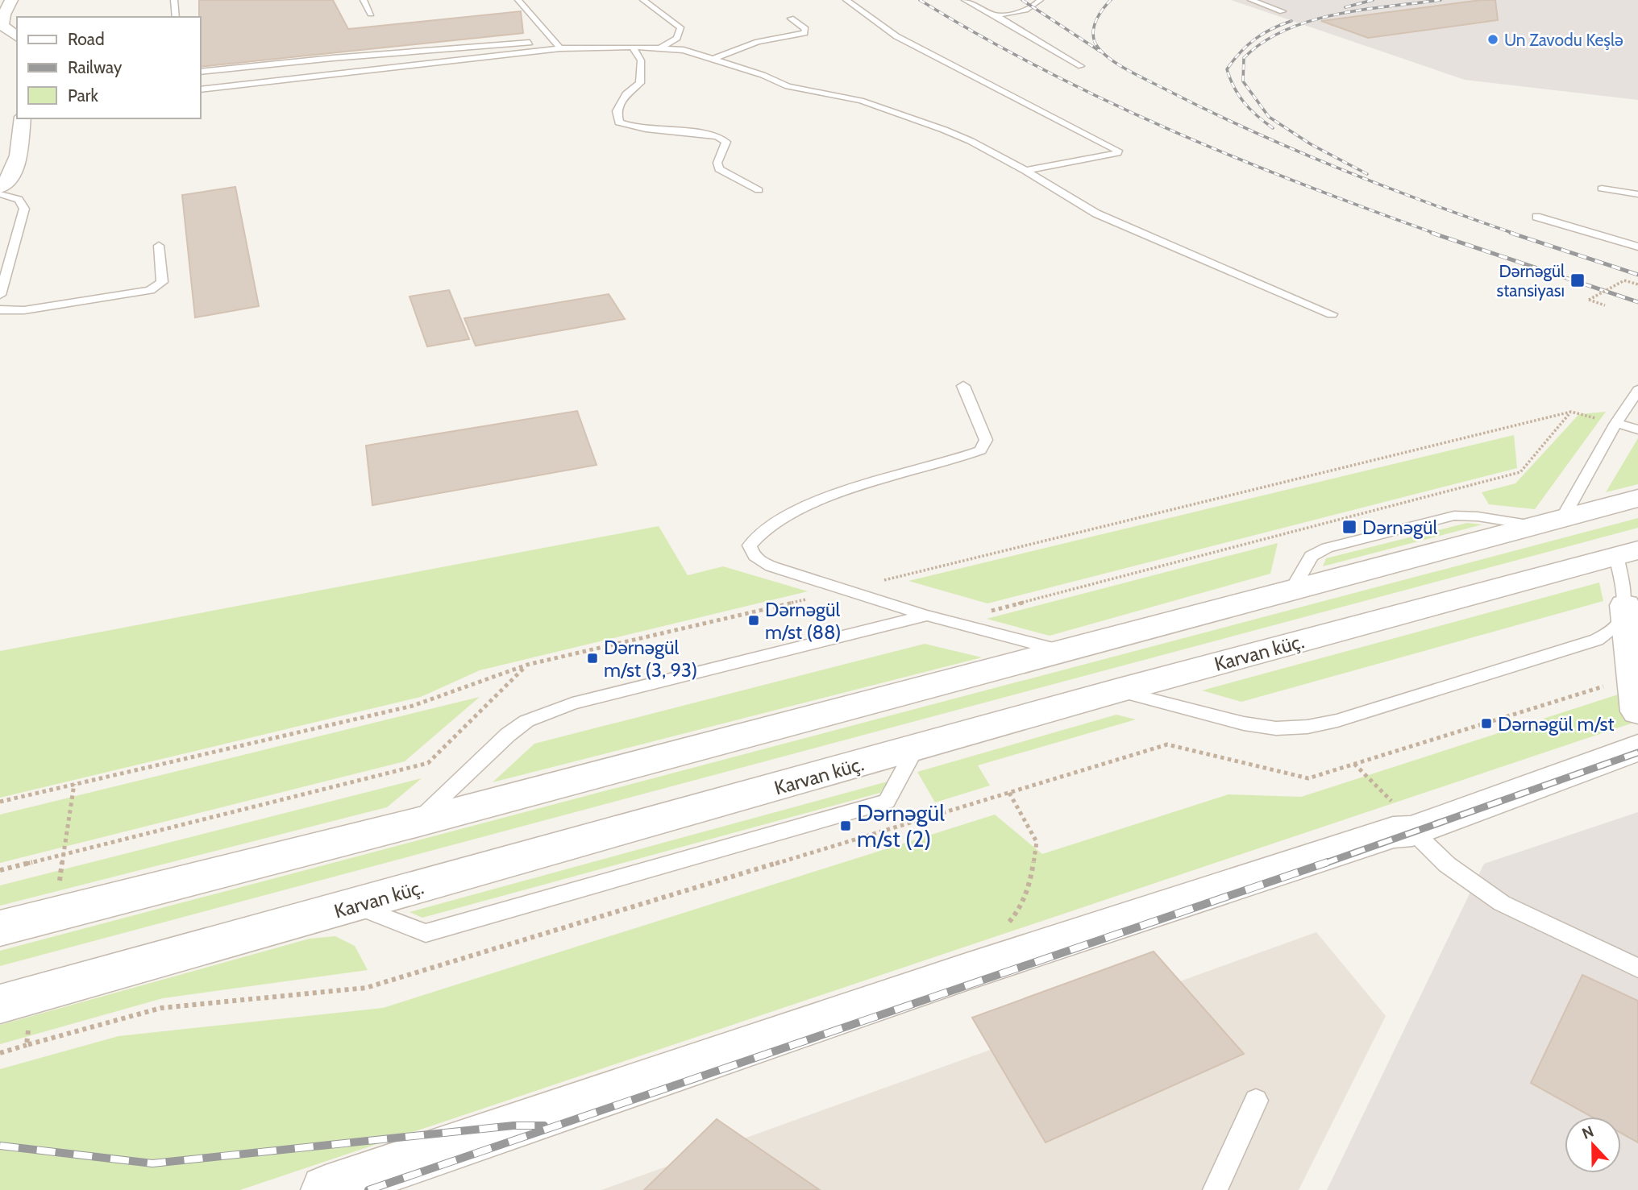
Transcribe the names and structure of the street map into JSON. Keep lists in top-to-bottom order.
{
  "streets": {
    "street": ["Karvan küç."]
  },
  "places": {
    "other": ["Un Zavodu Keşlə"],
    "transit": [
      "Dərnəgül stansiyası",
      "Dərnəgül",
      "Dərnəgül m/st (88)",
      "Dərnəgül m/st (3, 93)",
      "Dərnəgül m/st",
      "Dərnəgül m/st (2)"
    ]
  },
  "legend": ["Road", "Railway", "Park"],
  "north": "top"
}
